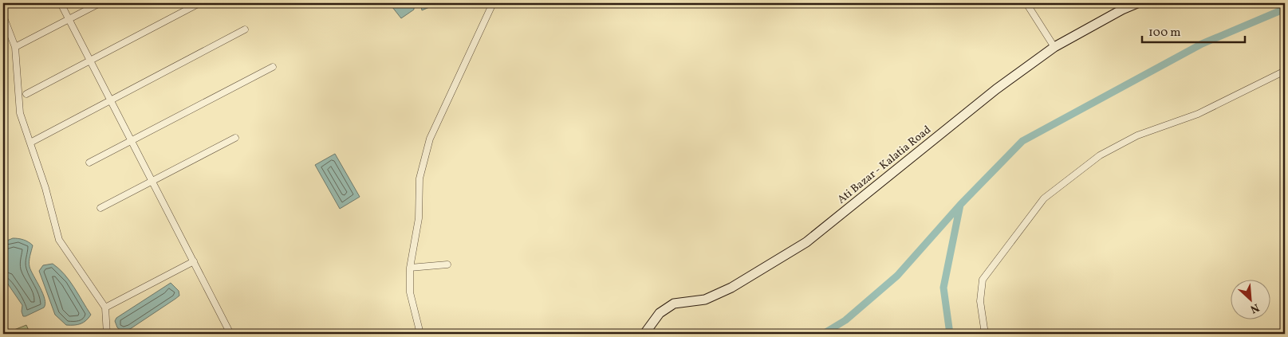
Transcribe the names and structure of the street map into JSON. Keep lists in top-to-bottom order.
{
  "streets": {
    "main road": ["Ati Bazar - Kalatia Road"]
  },
  "scale_bar": "100 m",
  "north": "bottom right"
}
